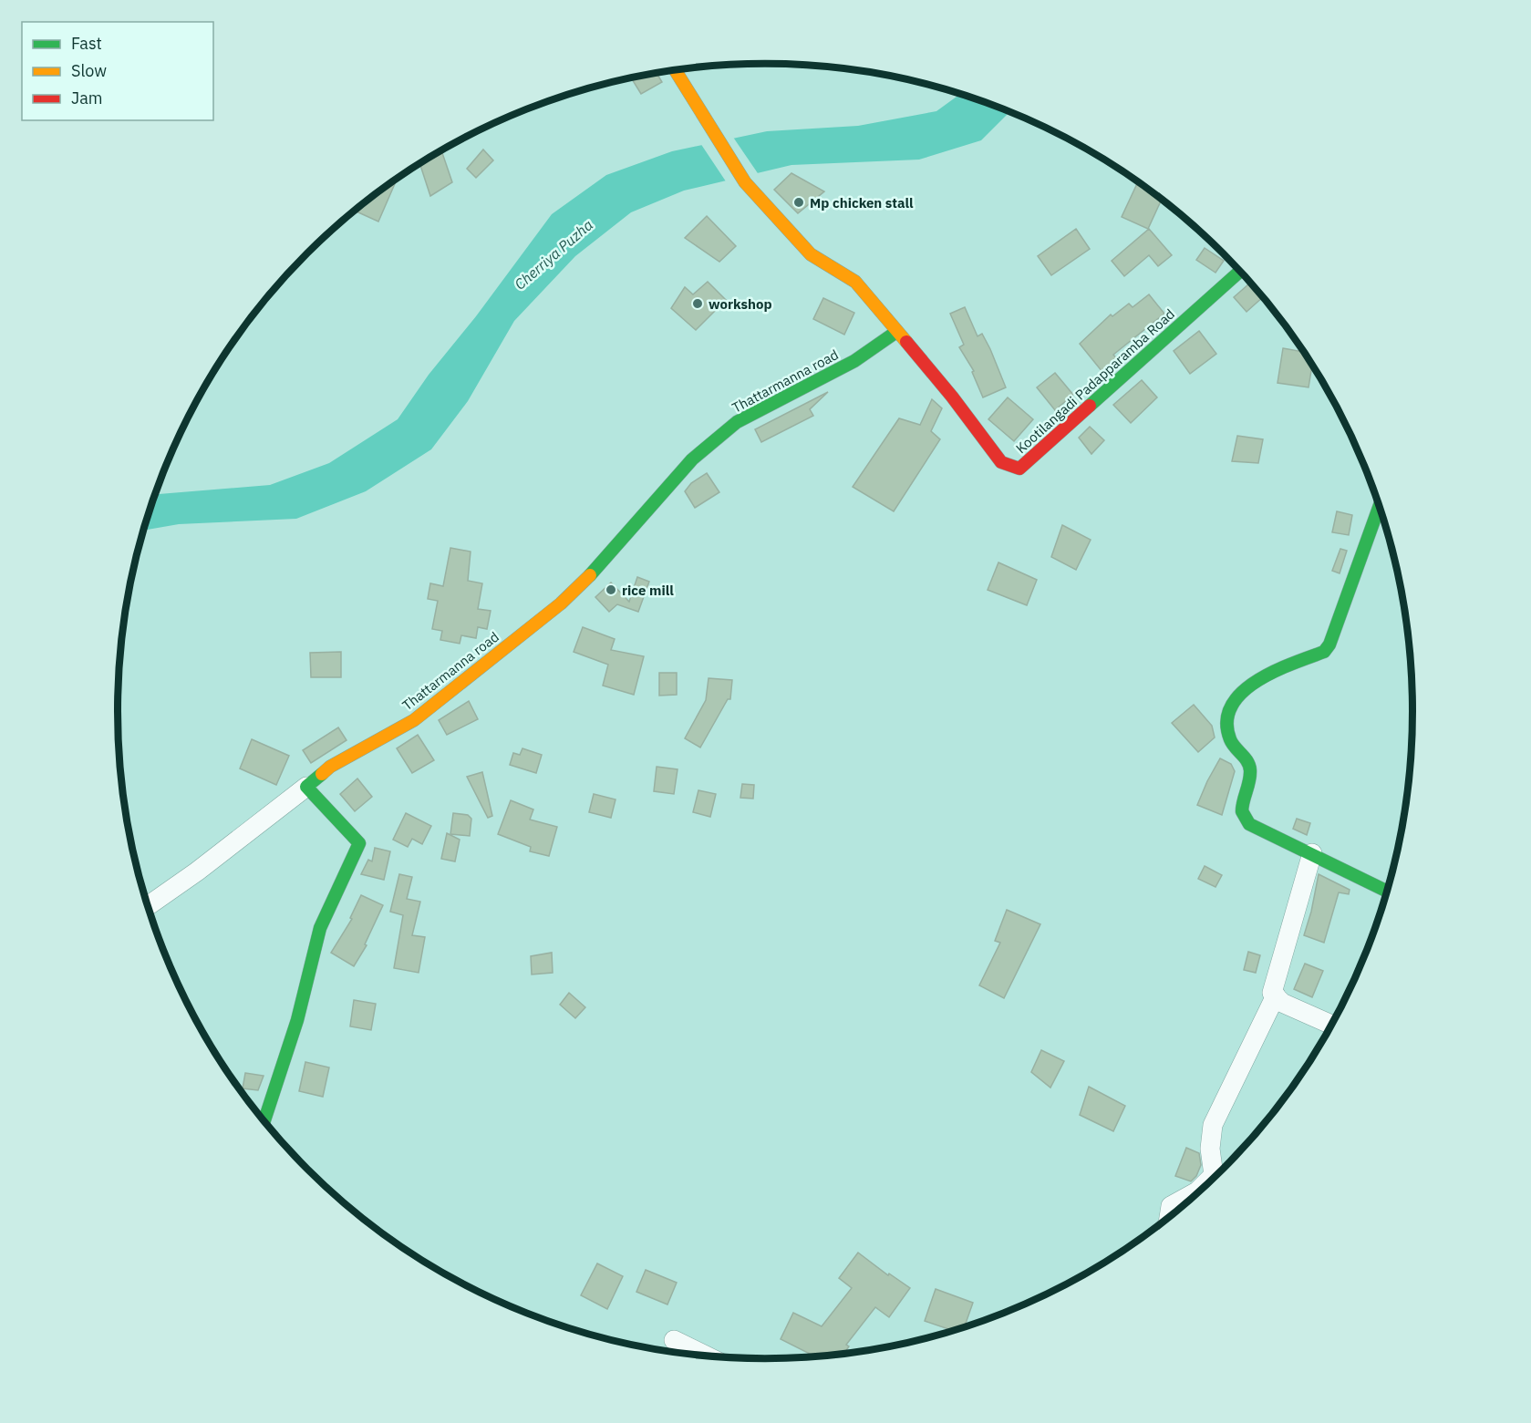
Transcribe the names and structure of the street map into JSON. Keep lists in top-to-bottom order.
{
  "streets": {
    "street": ["Thattarmanna road", "Kootilangadi Padapparamba Road"]
  },
  "crossings": [
    ["Thattarmanna road", "Kootilangadi Padapparamba Road"]
  ],
  "water": ["Cherriya Puzha"],
  "places": ["Mp chicken stall", "workshop", "rice mill"],
  "legend": ["Fast", "Slow", "Jam"]
}
